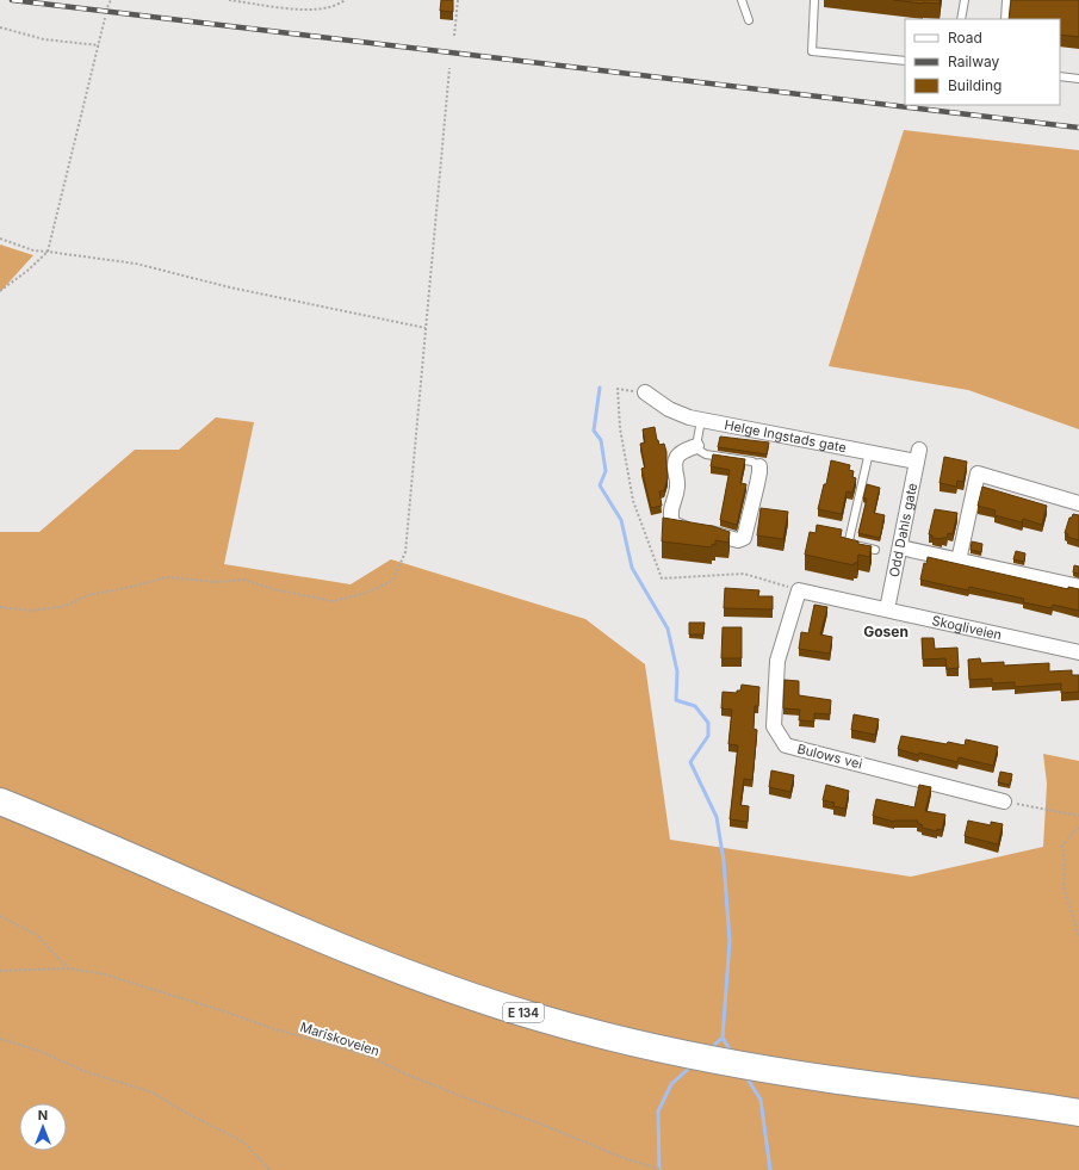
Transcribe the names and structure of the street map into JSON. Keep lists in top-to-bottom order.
{
  "streets": {
    "highway": ["E 134"],
    "street": [
      "Helge Ingstads gate",
      "Odd Dahls gate",
      "Skogliveien",
      "Bulows vei"
    ],
    "path": ["Mariskoveien"]
  },
  "crossings": [
    ["Helge Ingstads gate", "Odd Dahls gate"],
    ["Odd Dahls gate", "Skogliveien"],
    ["Skogliveien", "Bulows vei"]
  ],
  "districts": ["Gosen"],
  "legend": ["Road", "Railway", "Building"],
  "north": "top"
}
